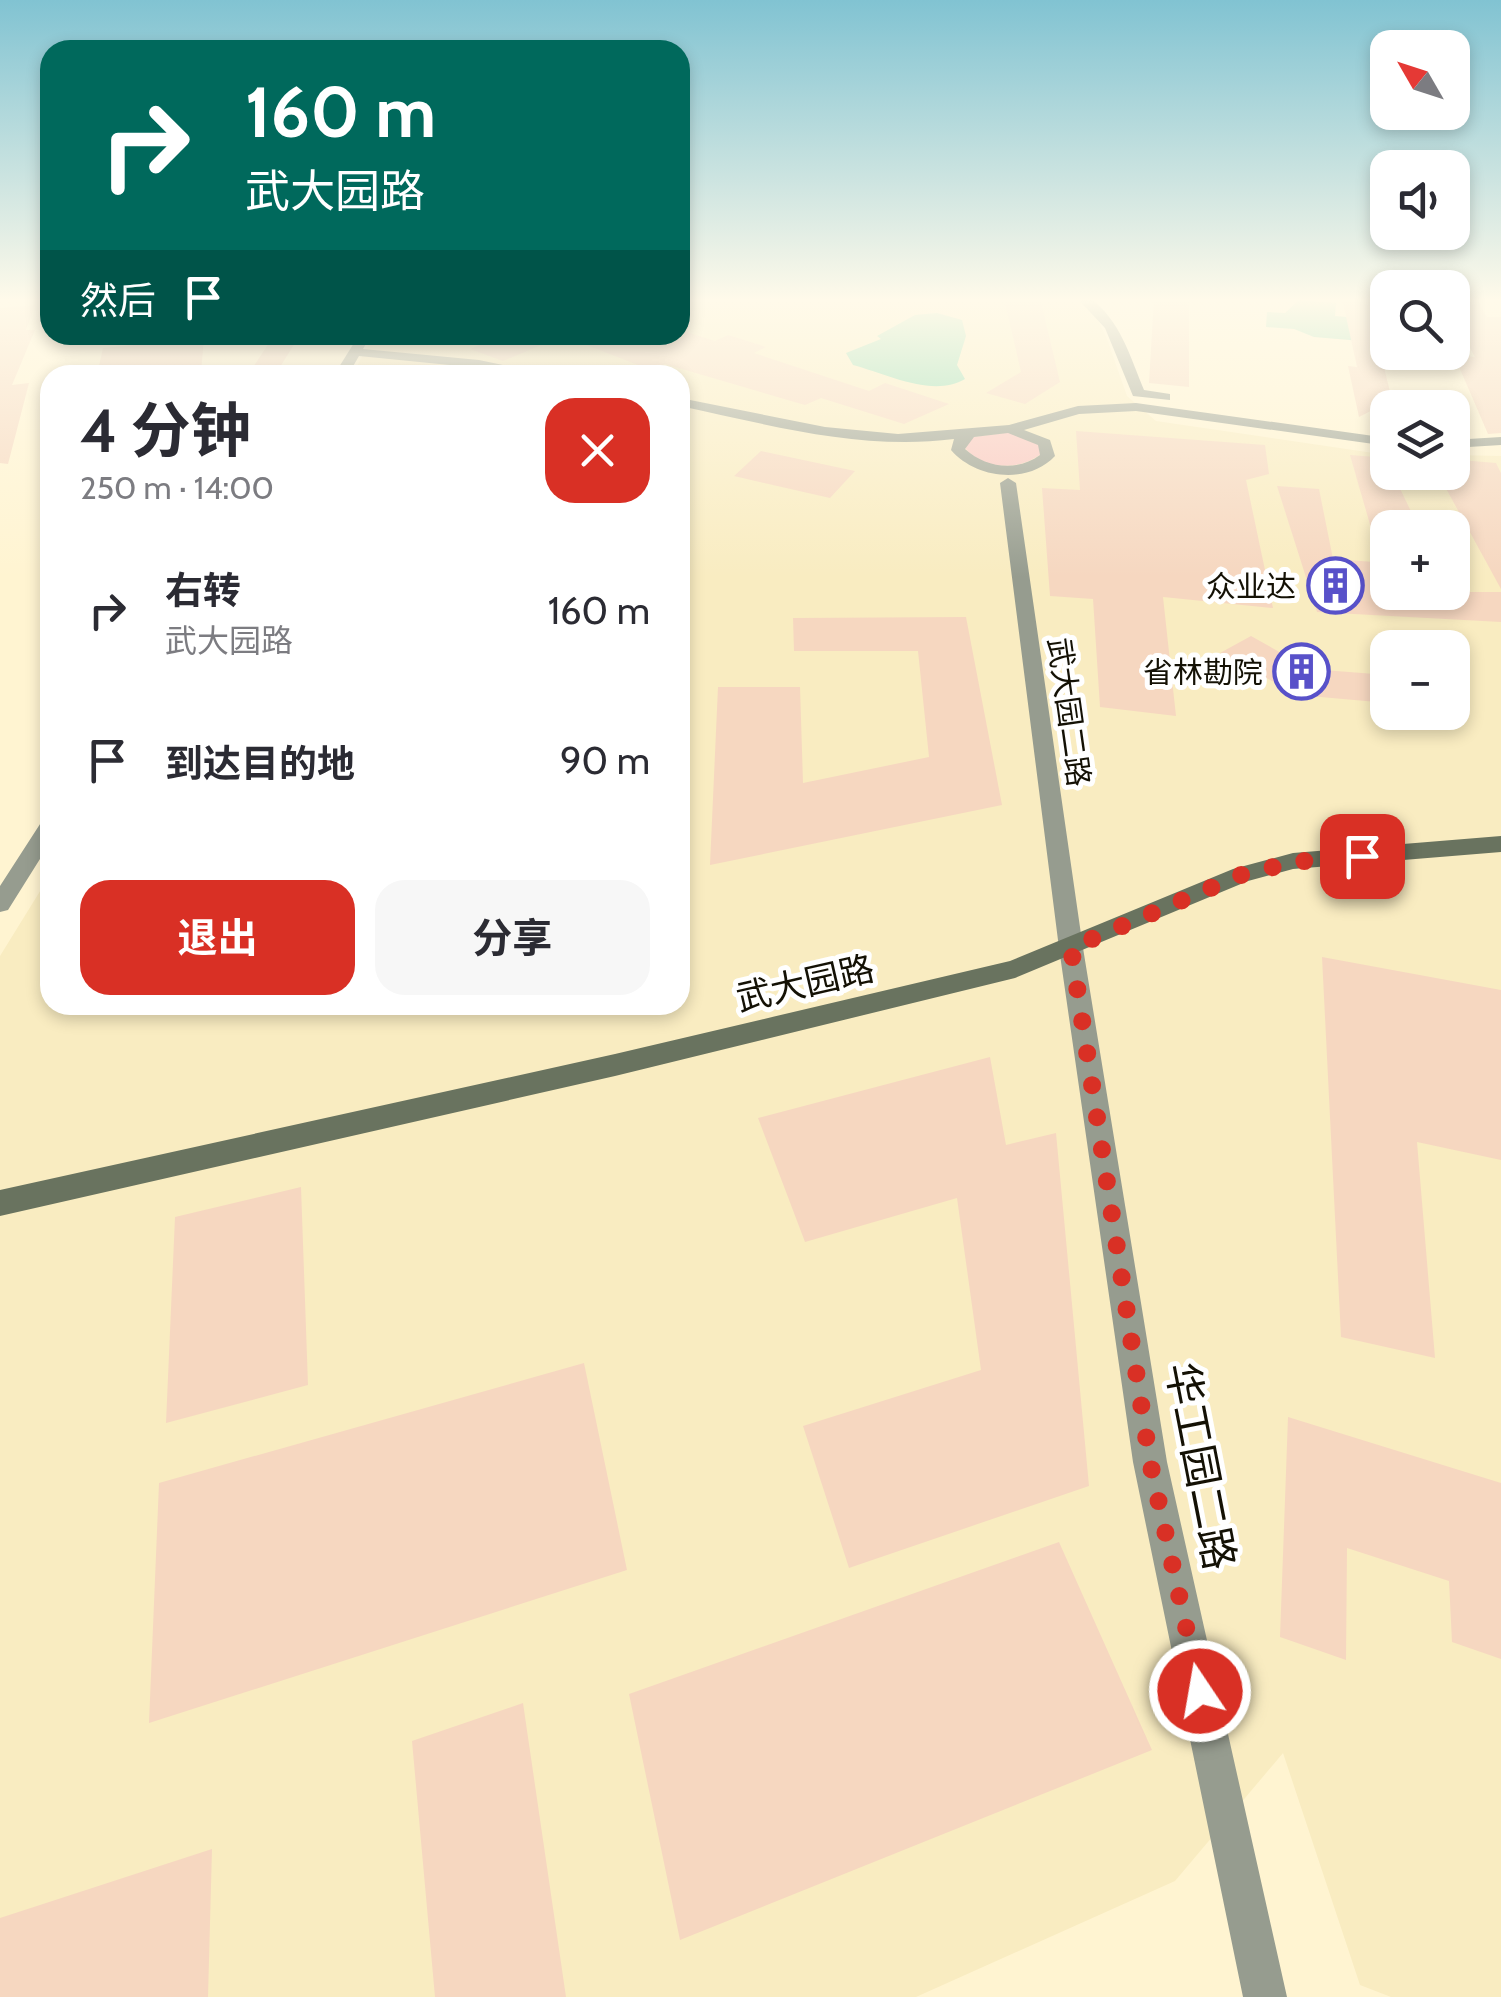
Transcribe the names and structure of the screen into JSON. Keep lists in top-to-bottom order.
{
  "streets": {
    "street": ["武大园二路", "武大园路", "华工园二路"]
  },
  "crossings": [
    ["武大园二路", "武大园路"],
    ["武大园二路", "华工园二路"],
    ["武大园路", "华工园二路"]
  ],
  "places": {
    "building": ["众业达", "省林勘院"]
  },
  "north": "top left",
  "page": {
    "map_buttons": ["+", "−"],
    "turn": ["160 m", "武大园路"],
    "then": "然后",
    "heading": ["4 分钟", "250 m · 14:00"],
    "list": [
      {
        "name": "右转",
        "note": "武大园路",
        "value": "160 m"
      },
      {
        "name": "到达目的地",
        "value": "90 m"
      }
    ],
    "buttons": ["退出", "分享"]
  }
}
